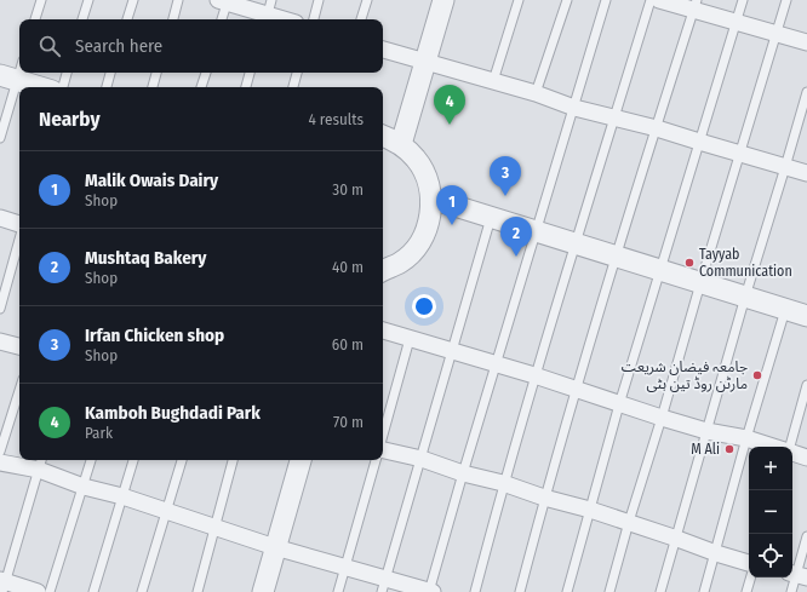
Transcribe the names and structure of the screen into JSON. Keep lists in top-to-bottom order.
{
  "places": ["Tayyab Communication", "جامعہ فیضان شریعت مارٹن روڈ تین ہٹی", "M Ali"],
  "page": {
    "search": "Search here",
    "pins": [
      "4",
      "3",
      "1",
      "2"
    ],
    "heading": ["Nearby", "4 results"],
    "list": [
      {
        "mark": "1",
        "name": "Malik Owais Dairy",
        "note": "Shop",
        "value": "30 m"
      },
      {
        "mark": "2",
        "name": "Mushtaq Bakery",
        "note": "Shop",
        "value": "40 m"
      },
      {
        "mark": "3",
        "name": "Irfan Chicken shop",
        "note": "Shop",
        "value": "60 m"
      },
      {
        "mark": "4",
        "name": "Kamboh Bughdadi Park",
        "note": "Park",
        "value": "70 m"
      }
    ],
    "map_buttons": ["+", "−"]
  }
}
